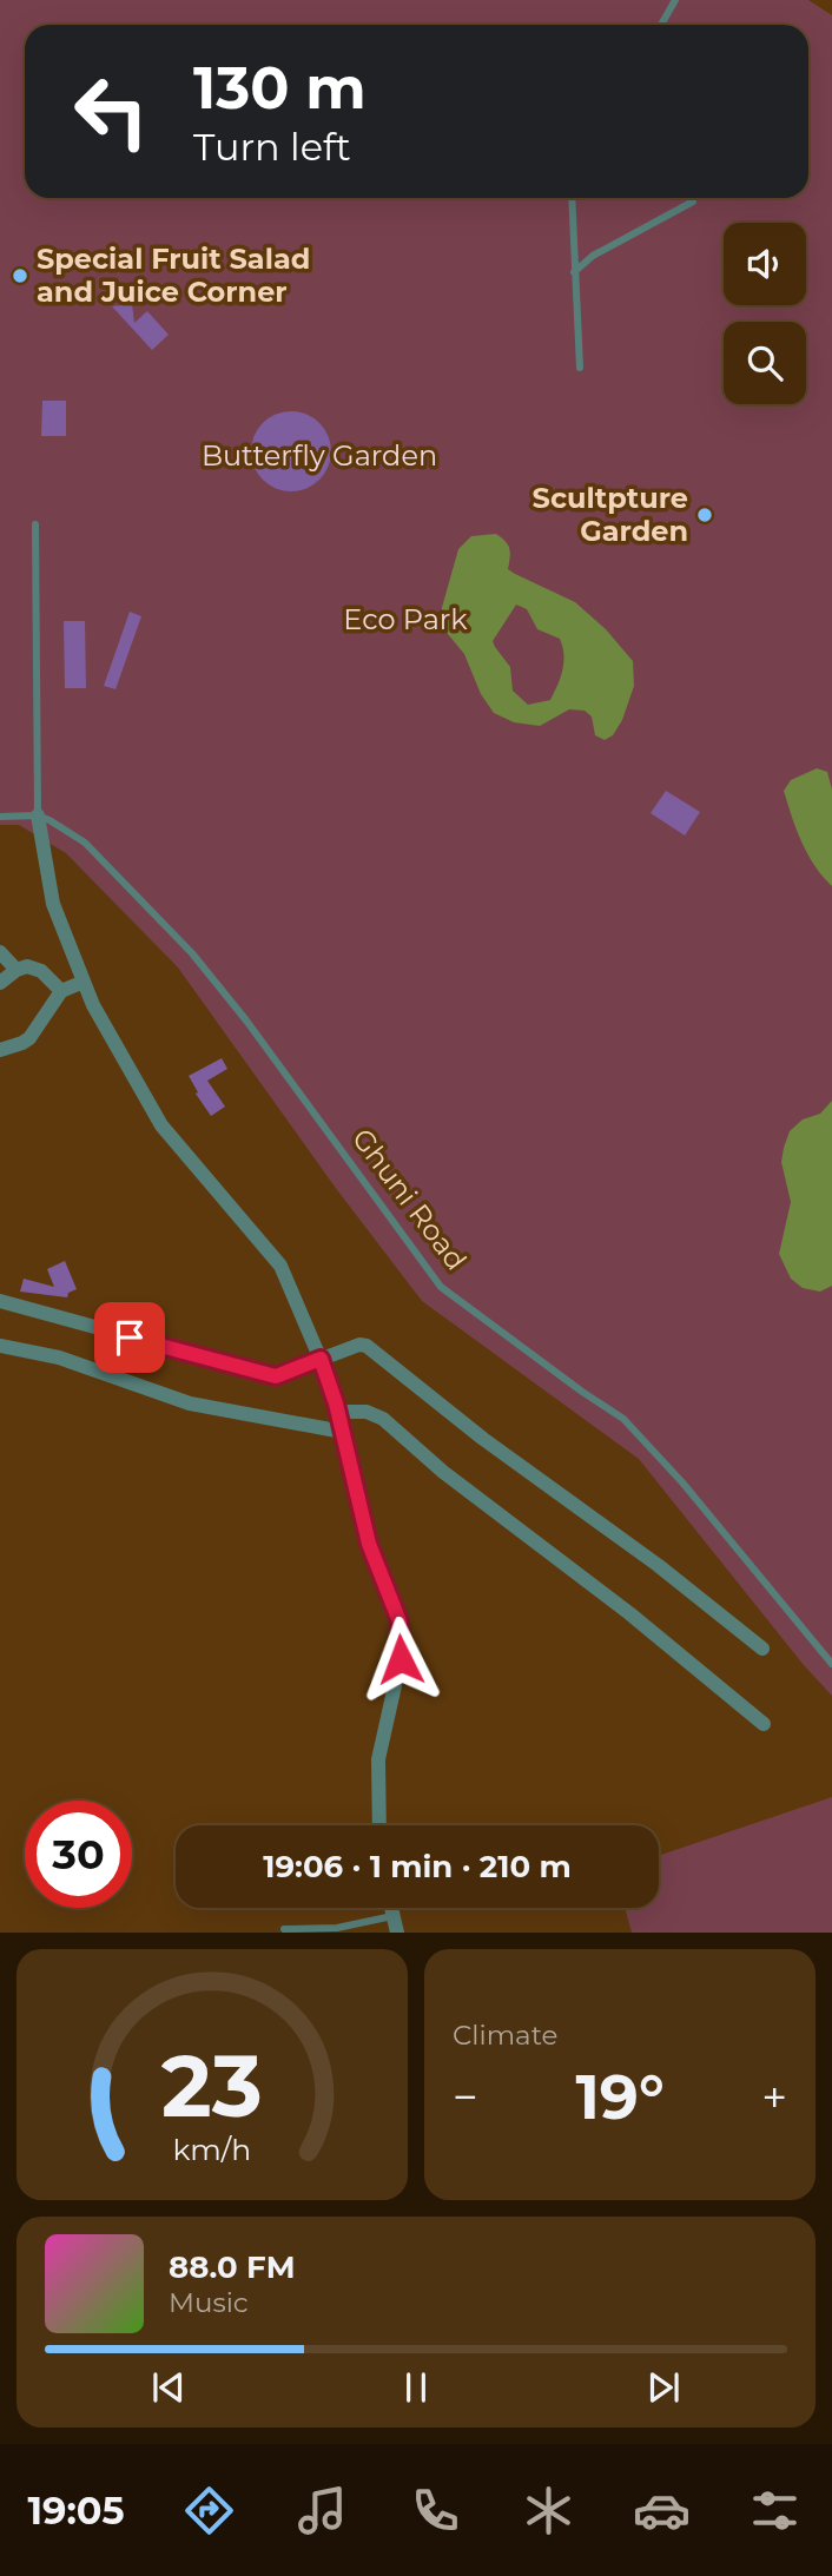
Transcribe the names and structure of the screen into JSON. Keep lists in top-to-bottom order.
{
  "streets": {
    "lane": ["Ghuni Road"]
  },
  "parks": ["Butterfly Garden", "Eco Park"],
  "places": ["Special Fruit Salad and Juice Corner", "Scultpture Garden"],
  "page": {
    "turn": ["130 m", "Turn left"],
    "limit": "30",
    "trip": "19:06 · 1 min · 210 m",
    "tile": "Climate",
    "heat": ["−", "19°", "+"],
    "song": ["88.0 FM", "Music"],
    "tabs": "19:05",
    "gauge": ["23", "km/h"]
  }
}
